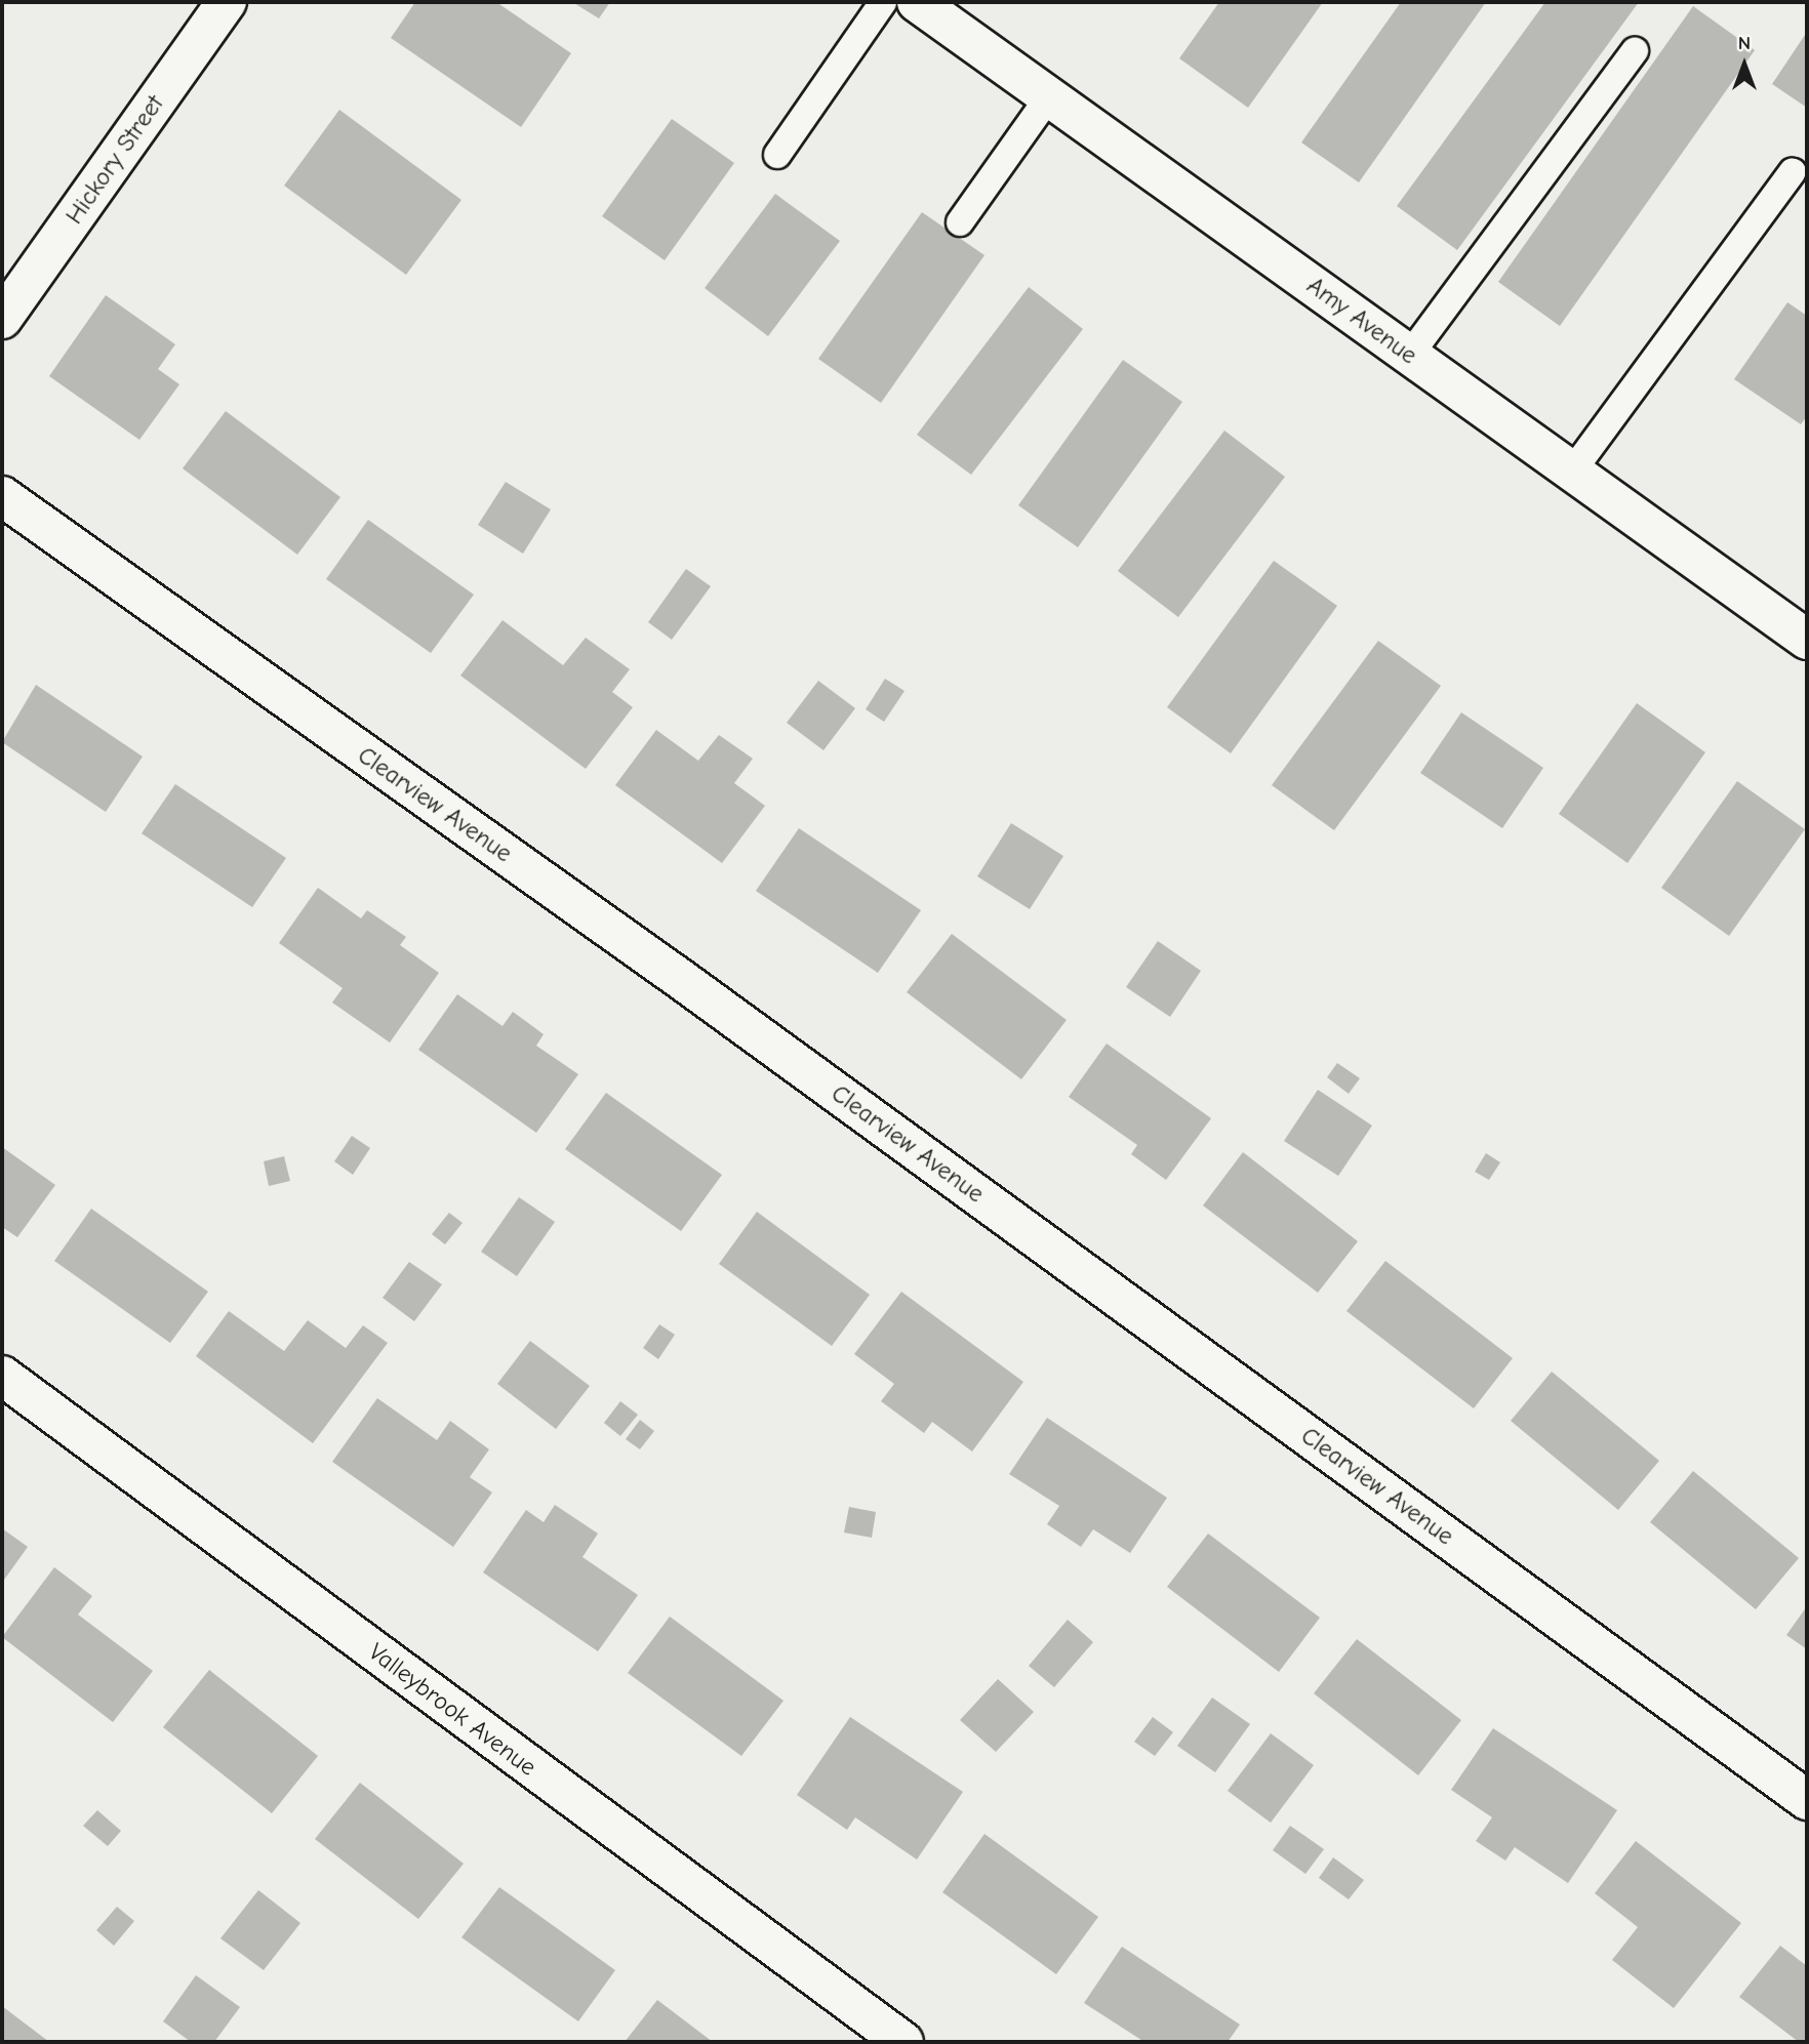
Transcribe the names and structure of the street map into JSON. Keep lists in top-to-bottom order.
{
  "streets": {
    "street": [
      "Hickory Street",
      "Amy Avenue",
      "Clearview Avenue",
      "Valleybrook Avenue"
    ]
  },
  "north": "top"
}
